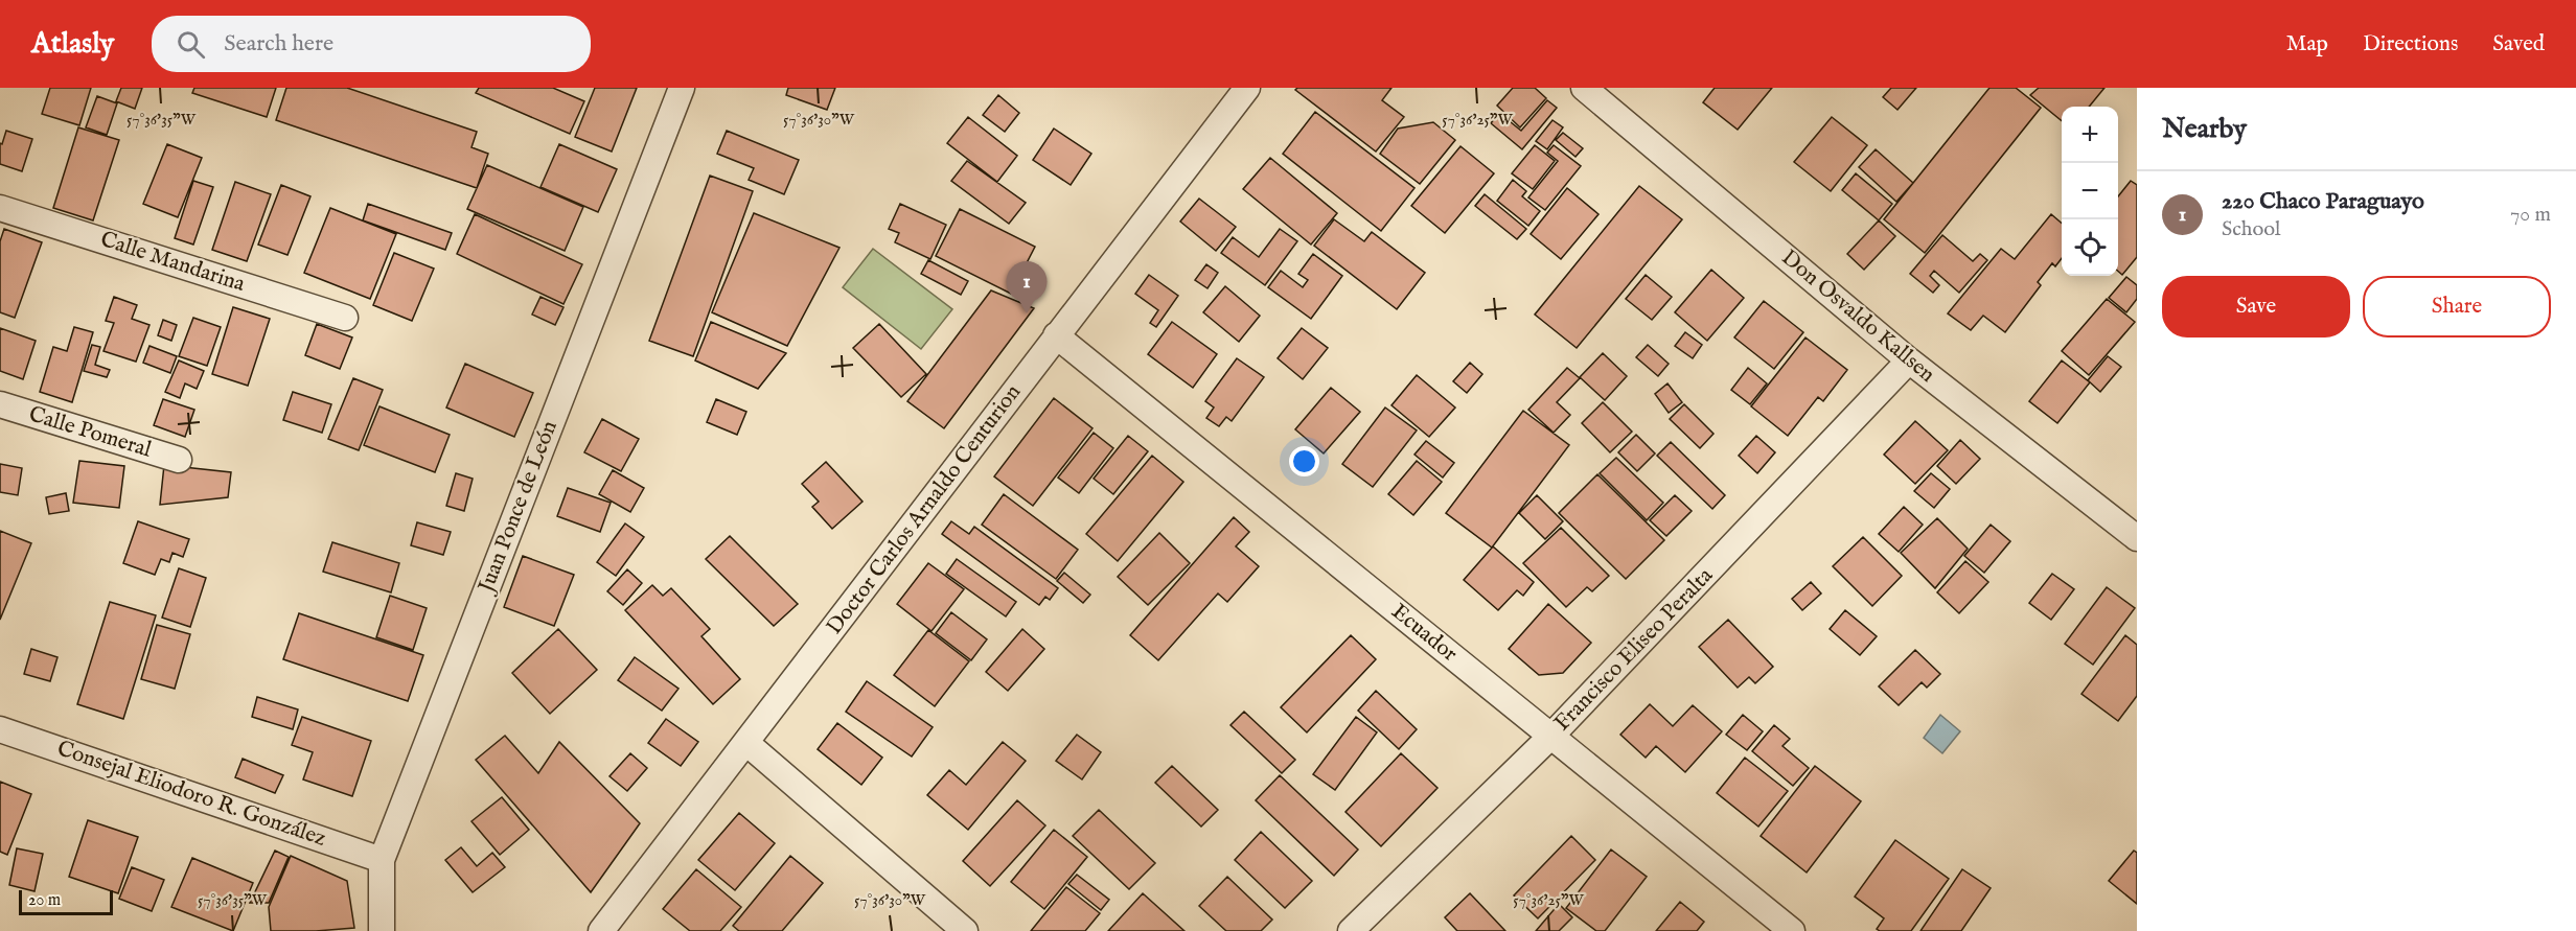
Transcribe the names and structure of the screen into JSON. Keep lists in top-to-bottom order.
{
  "streets": {
    "street": [
      "Calle Mandarina",
      "Don Osvaldo Kallsen",
      "Calle Pomeral",
      "Juan Ponce de León",
      "Doctor Carlos Arnaldo Centurion",
      "Ecuador",
      "Francisco Eliseo Peralta",
      "Consejal Eliodoro R. González"
    ]
  },
  "crossings": [
    ["Don Osvaldo Kallsen", "Francisco Eliseo Peralta"],
    ["Juan Ponce de León", "Consejal Eliodoro R. González"],
    ["Doctor Carlos Arnaldo Centurion", "Ecuador"],
    ["Ecuador", "Francisco Eliseo Peralta"]
  ],
  "scale_bar": "20 m",
  "page": {
    "header": "Atlasly",
    "search": "Search here",
    "nav": ["Map", "Directions", "Saved"],
    "heading": "Nearby",
    "map_buttons": ["+", "−"],
    "list": [
      {
        "mark": "1",
        "name": "220 Chaco Paraguayo",
        "note": "School",
        "value": "70 m"
      }
    ],
    "buttons": ["Save", "Share"],
    "pins": "1",
    "scale": "20 m"
  },
  "coordinates": ["57°36'35\"W", "57°36'30\"W", "57°36'25\"W"]
}
